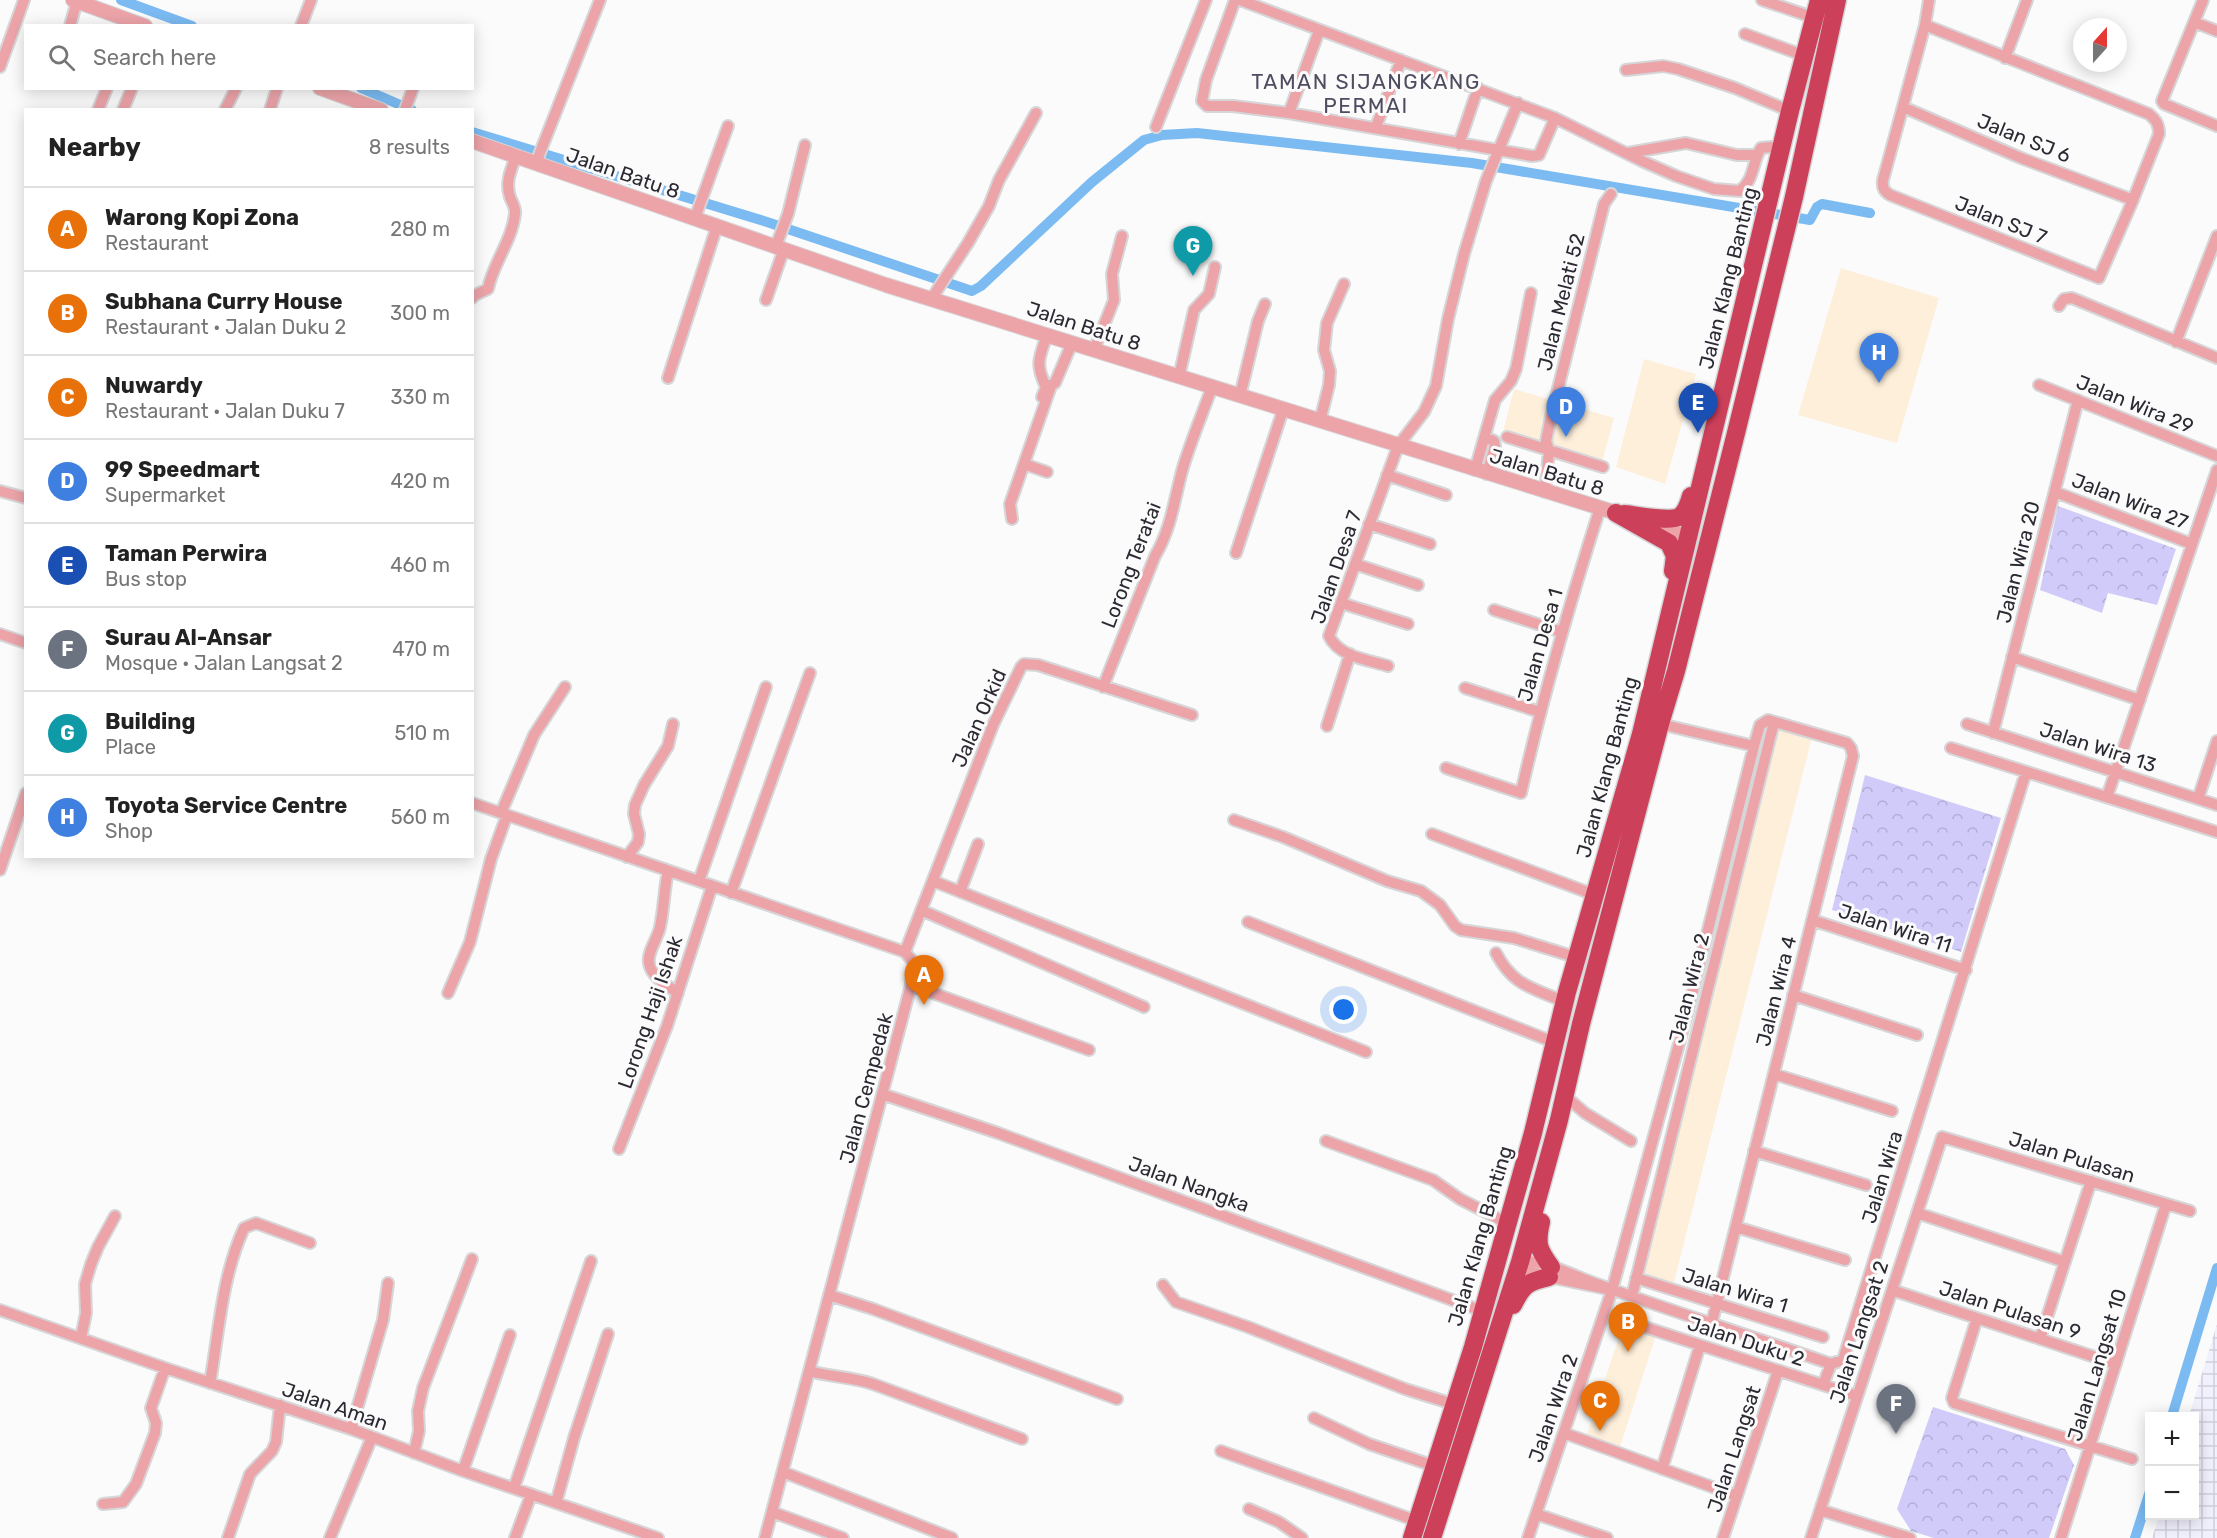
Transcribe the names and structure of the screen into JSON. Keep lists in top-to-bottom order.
{
  "streets": {
    "highway": ["Jalan Klang Banting"],
    "street": [
      "Jalan SJ 6",
      "Jalan Batu 8",
      "Jalan SJ 7",
      "Jalan Melati 52",
      "Jalan Wira 29",
      "Jalan Wira 27",
      "Jalan Wira 20",
      "Lorong Teratai",
      "Jalan Desa 7",
      "Jalan Desa 1",
      "Jalan Orkid",
      "Jalan Wira 13",
      "Jalan Wira 11",
      "Jalan Wira 2",
      "Jalan Wira 4",
      "Lorong Haji Ishak",
      "Jalan Cempedak",
      "Jalan Pulasan",
      "Jalan Wira",
      "Jalan Nangka",
      "Jalan Wira 1",
      "Jalan Pulasan 9",
      "Jalan Langsat 2",
      "Jalan Duku 2",
      "Jalan Langsat 10",
      "Jalan Aman",
      "Jalan WIra 2",
      "Jalan Langsat"
    ]
  },
  "crossings": [
    ["Jalan SJ 6", "Jalan SJ 7"],
    ["Jalan Batu 8", "Jalan Klang Banting"],
    ["Jalan Batu 8", "Jalan Melati 52"],
    ["Jalan Batu 8", "Lorong Teratai"],
    ["Jalan Batu 8", "Jalan Desa 7"],
    ["Jalan Batu 8", "Jalan Desa 1"],
    ["Jalan Klang Banting", "Jalan Nangka"],
    ["Jalan Wira 29", "Jalan Wira 20"],
    ["Jalan Wira 27", "Jalan Wira 20"],
    ["Jalan Wira 20", "Jalan Wira 13"],
    ["Lorong Teratai", "Jalan Orkid"],
    ["Jalan Orkid", "Jalan Cempedak"],
    ["Jalan Wira 11", "Jalan Wira 4"],
    ["Jalan Wira 11", "Jalan Wira"],
    ["Jalan Wira 2", "Jalan Wira 4"],
    ["Jalan Wira 2", "Jalan Wira 1"],
    ["Jalan Wira 4", "Jalan Wira 1"],
    ["Jalan Cempedak", "Jalan Nangka"],
    ["Jalan Pulasan", "Jalan Langsat 2"],
    ["Jalan Pulasan", "Jalan Langsat 10"],
    ["Jalan Pulasan 9", "Jalan Langsat 2"],
    ["Jalan Pulasan 9", "Jalan Langsat 10"],
    ["Jalan Langsat 2", "Jalan Duku 2"],
    ["Jalan Duku 2", "Jalan Langsat"]
  ],
  "districts": ["TAMAN SIJANGKANG PERMAI"],
  "north": "top",
  "page": {
    "search": "Search here",
    "heading": ["Nearby", "8 results"],
    "list": [
      {
        "mark": "A",
        "name": "Warong Kopi Zona",
        "note": "Restaurant",
        "value": "280 m"
      },
      {
        "mark": "B",
        "name": "Subhana Curry House",
        "note": "Restaurant · Jalan Duku 2",
        "value": "300 m"
      },
      {
        "mark": "C",
        "name": "Nuwardy",
        "note": "Restaurant · Jalan Duku 7",
        "value": "330 m"
      },
      {
        "mark": "D",
        "name": "99 Speedmart",
        "note": "Supermarket",
        "value": "420 m"
      },
      {
        "mark": "E",
        "name": "Taman Perwira",
        "note": "Bus stop",
        "value": "460 m"
      },
      {
        "mark": "F",
        "name": "Surau Al-Ansar",
        "note": "Mosque · Jalan Langsat 2",
        "value": "470 m"
      },
      {
        "mark": "G",
        "name": "Building",
        "note": "Place",
        "value": "510 m"
      },
      {
        "mark": "H",
        "name": "Toyota Service Centre",
        "note": "Shop",
        "value": "560 m"
      }
    ],
    "pins": [
      "G",
      "H",
      "E",
      "D",
      "A",
      "B",
      "C",
      "F"
    ],
    "map_buttons": ["+", "−"]
  }
}
